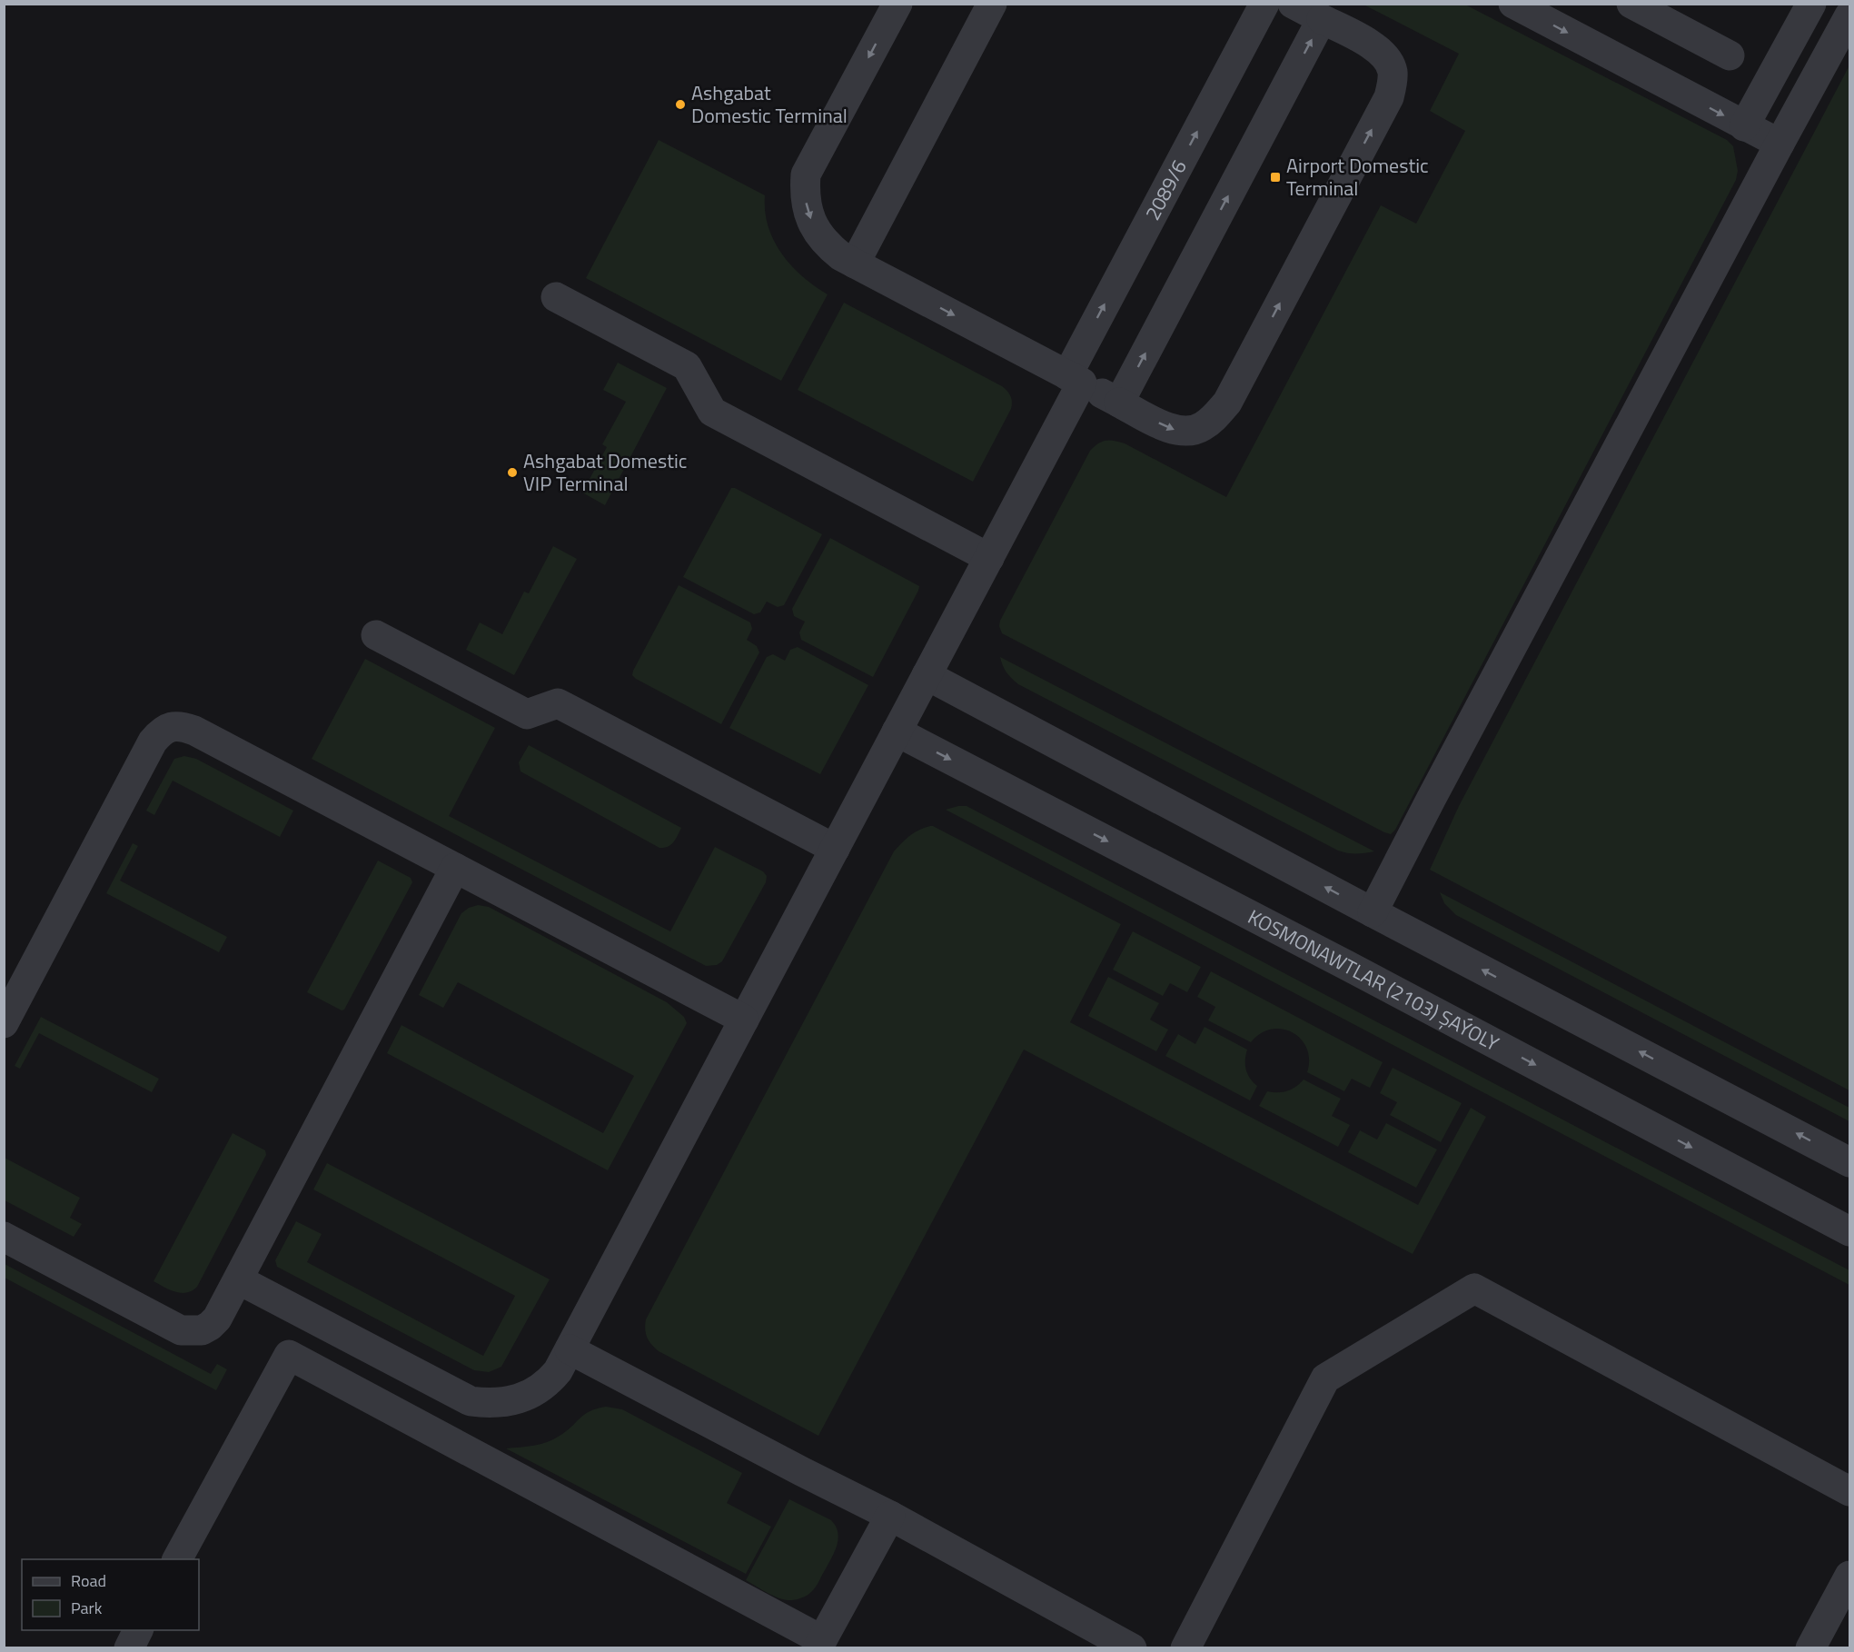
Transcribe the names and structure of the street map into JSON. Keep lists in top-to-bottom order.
{
  "streets": {
    "street": ["2089/6", "KOSMONAWTLAR (2103) ŞAÝOLY"]
  },
  "crossings": [
    ["2089/6", "KOSMONAWTLAR (2103) ŞAÝOLY"]
  ],
  "places": {
    "other": ["Ashgabat Domestic Terminal", "Ashgabat Domestic VIP Terminal"],
    "transit": ["Airport Domestic Terminal"]
  },
  "legend": ["Road", "Park"]
}
